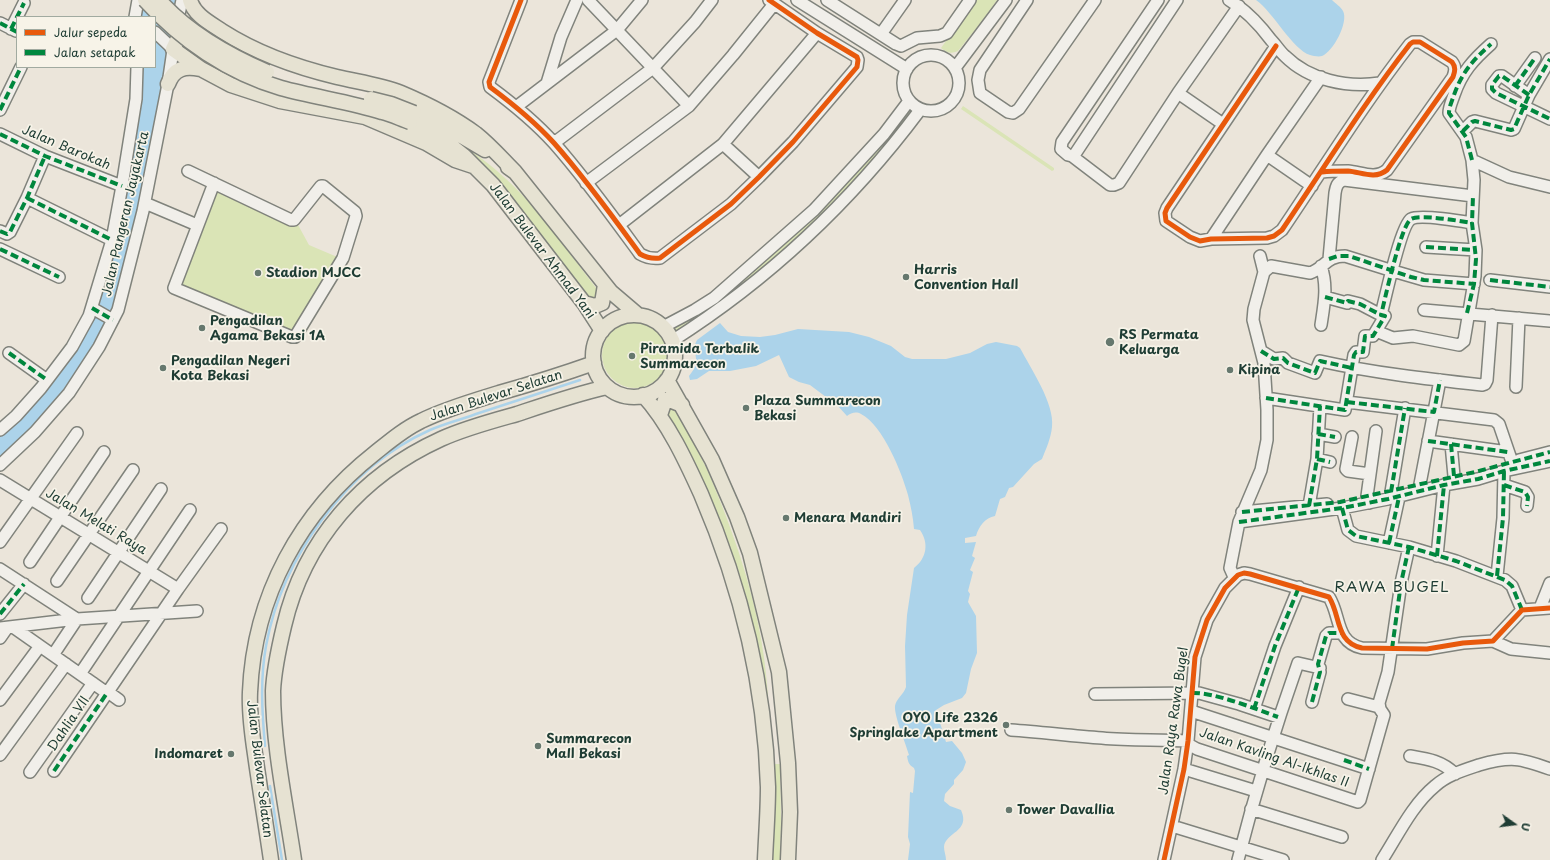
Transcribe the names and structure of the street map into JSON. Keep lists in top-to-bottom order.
{
  "streets": {
    "main road": ["Jalan Bulevar Ahmad Yani", "Jalan Bulevar Selatan"],
    "street": [
      "Jalan Barokah",
      "Jalan Pangeran Jayakarta",
      "Jalan Melati Raya",
      "Jalan Raya Rawa Bugel",
      "Dahlia VII",
      "Jalan Kavling Al-Ikhlas II"
    ]
  },
  "crossings": [
    ["Jalan Bulevar Ahmad Yani", "Jalan Bulevar Selatan"],
    ["Jalan Melati Raya", "Dahlia VII"],
    ["Jalan Raya Rawa Bugel", "Jalan Kavling Al-Ikhlas II"]
  ],
  "districts": ["RAWA BUGEL"],
  "places": [
    "Stadion MJCC",
    "Harris Convention Hall",
    "Pengadilan Agama Bekasi 1A",
    "RS Permata Keluarga",
    "Piramida Terbalik Summarecon",
    "Pengadilan Negeri Kota Bekasi",
    "Kipina",
    "Plaza Summarecon Bekasi",
    "Menara Mandiri",
    "OYO Life 2326 Springlake Apartment",
    "Summarecon Mall Bekasi",
    "Indomaret",
    "Tower Davallia"
  ],
  "legend": ["Jalur sepeda", "Jalan setapak"],
  "north": "right"
}
